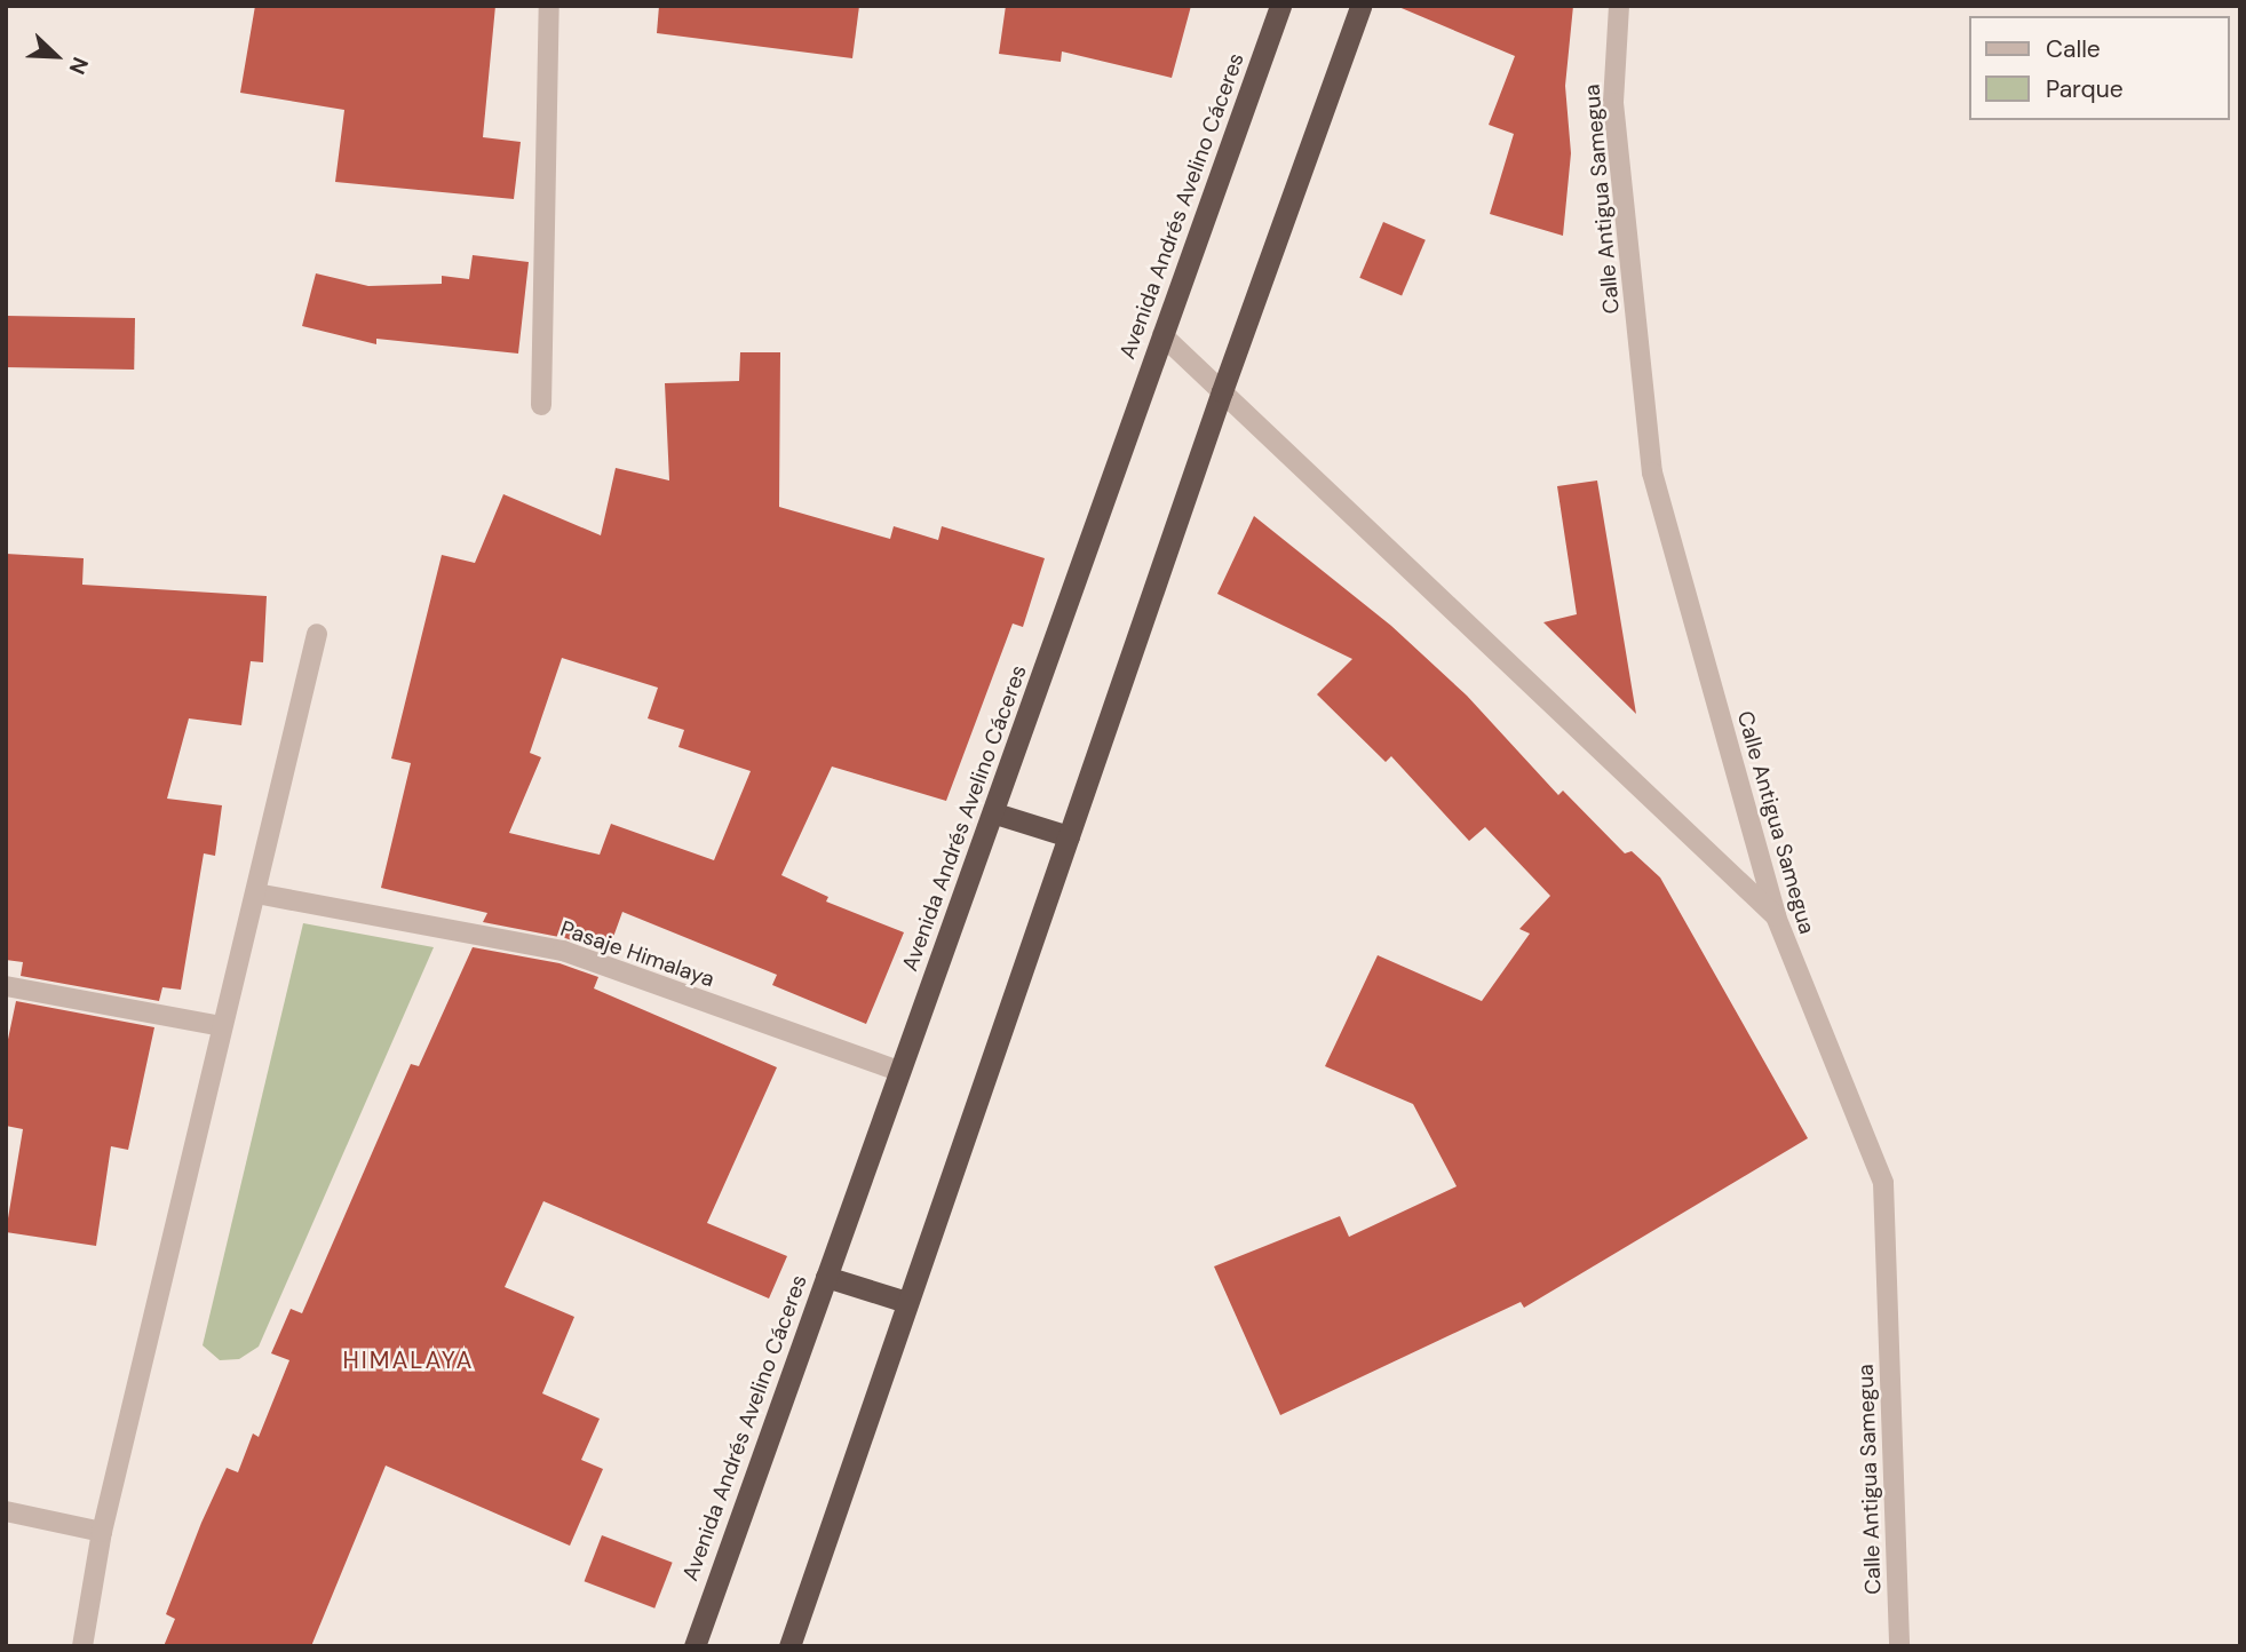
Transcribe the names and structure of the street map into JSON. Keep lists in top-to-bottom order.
{
  "streets": {
    "highway": ["Avenida Andrés Avelino Cáceres"],
    "street": ["Calle Antigua Samegua", "Pasaje Himalaya"]
  },
  "crossings": [
    ["Avenida Andrés Avelino Cáceres", "Pasaje Himalaya"]
  ],
  "districts": ["HIMALAYA"],
  "legend": ["Calle", "Parque"],
  "north": "bottom right"
}
